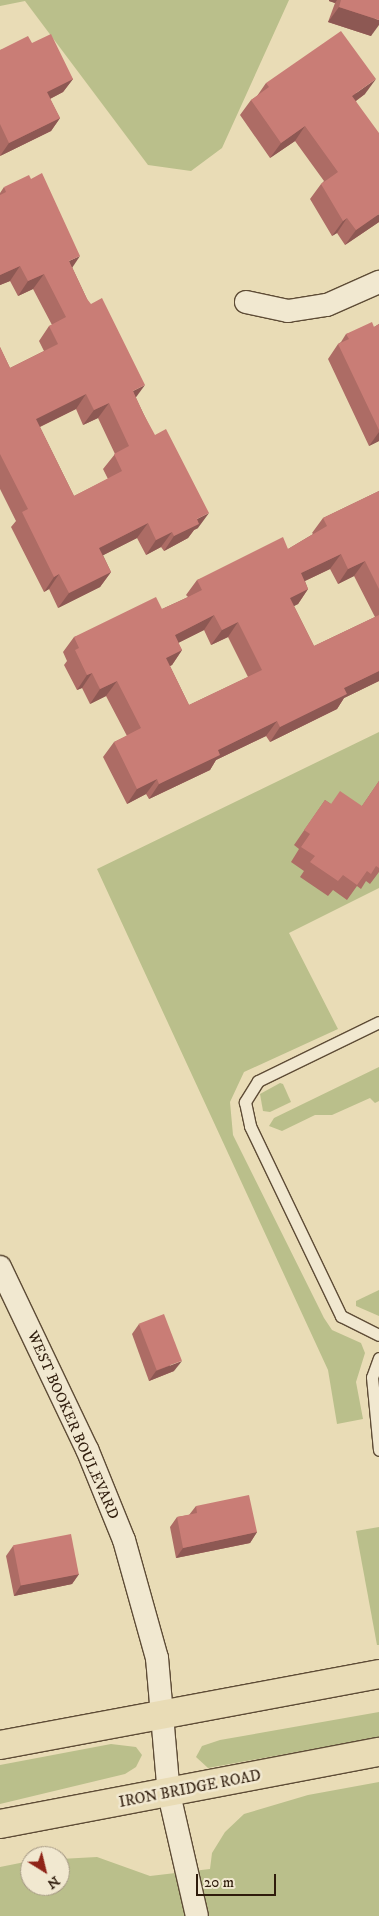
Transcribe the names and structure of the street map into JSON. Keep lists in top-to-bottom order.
{
  "streets": {
    "main road": ["IRON BRIDGE ROAD"],
    "street": ["WEST BOOKER BOULEVARD"]
  },
  "crossings": [
    ["WEST BOOKER BOULEVARD", "IRON BRIDGE ROAD"]
  ],
  "scale_bar": "20 m",
  "north": "bottom right"
}
